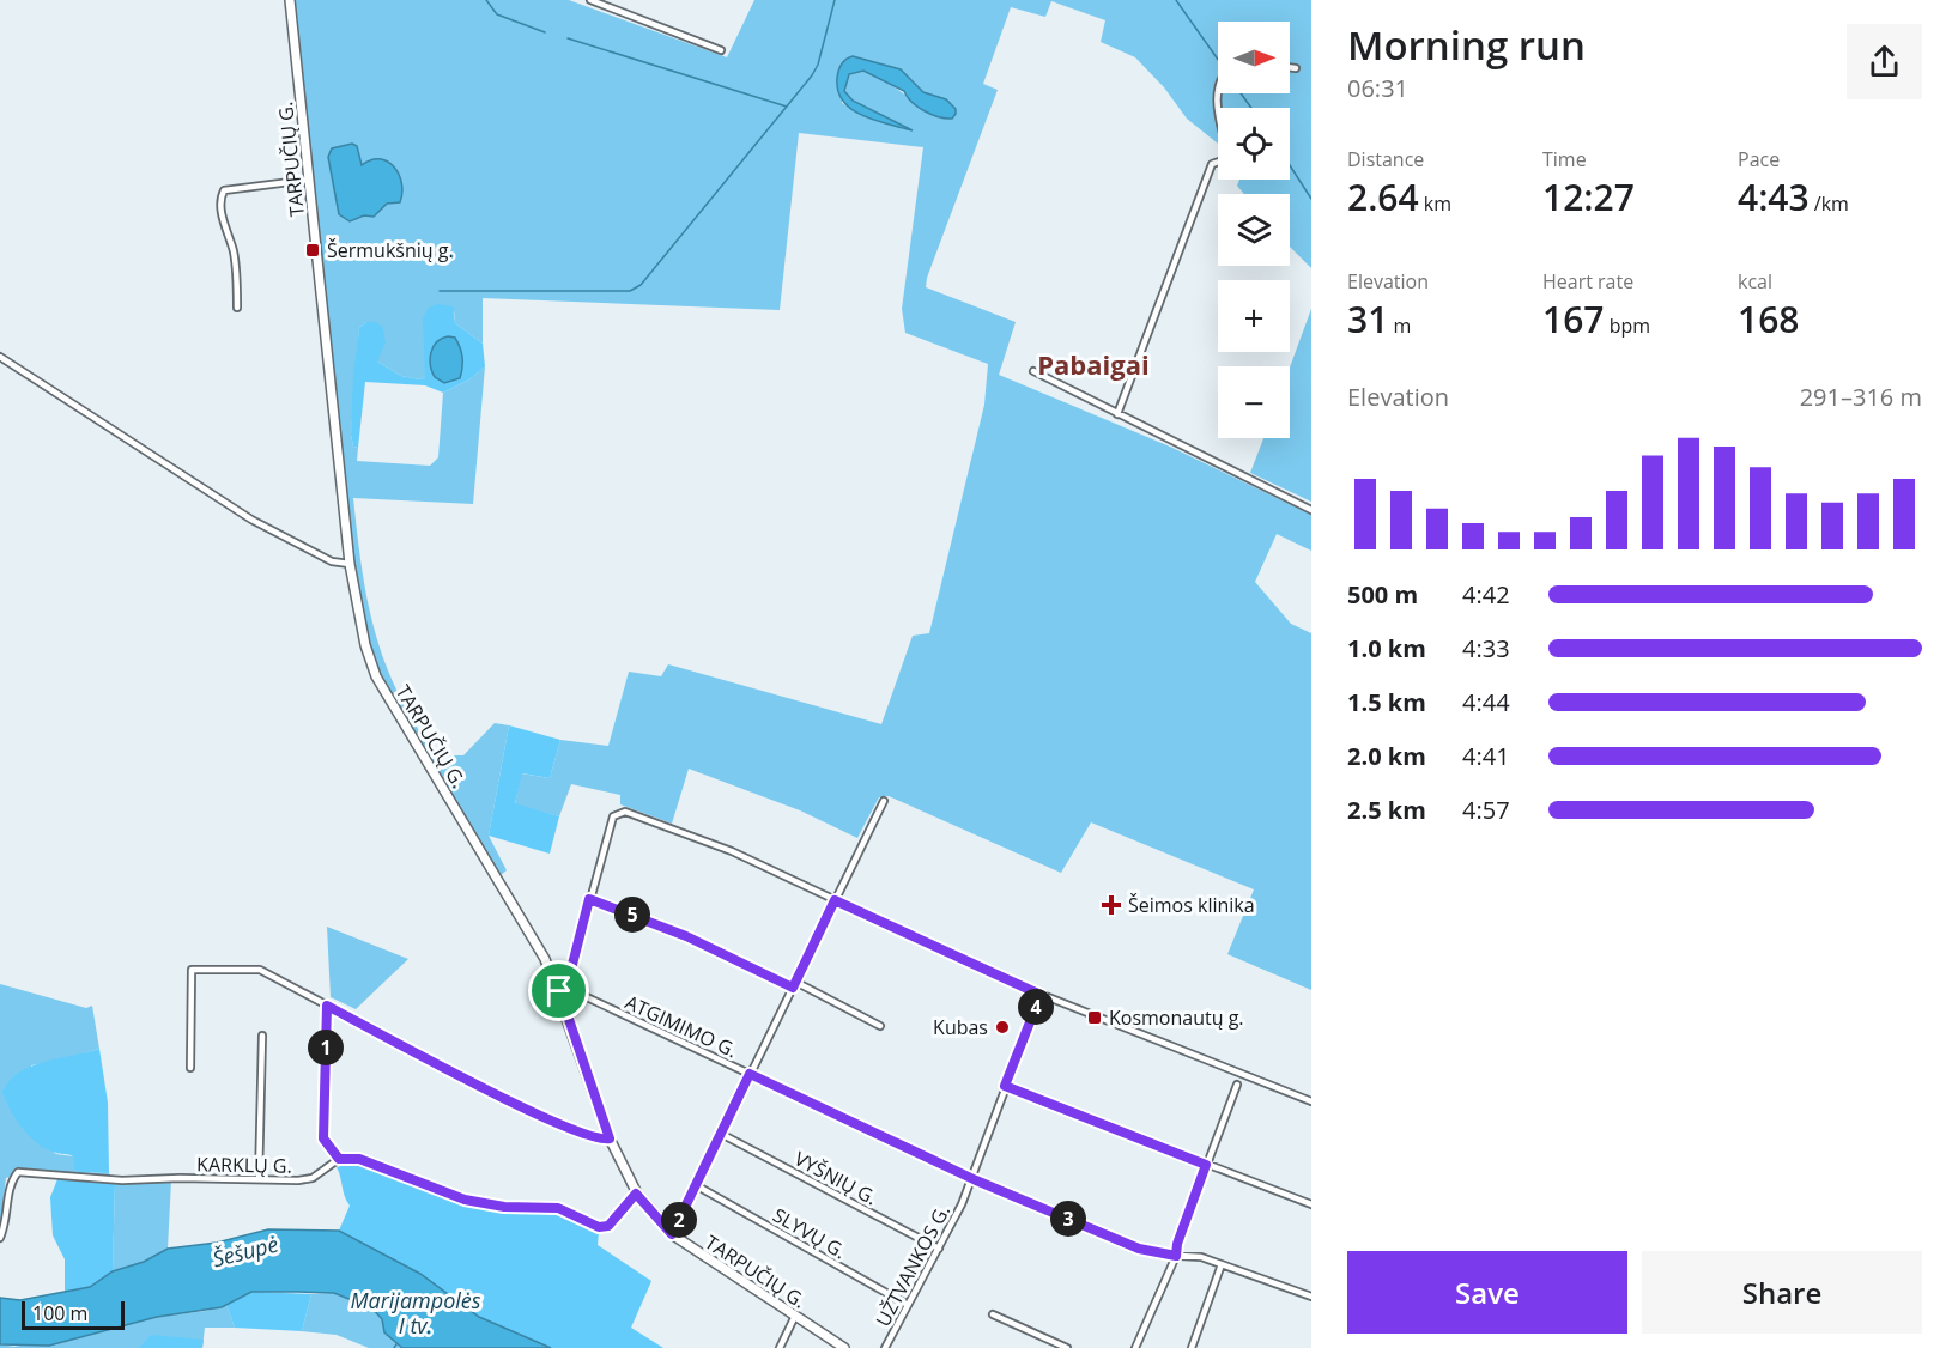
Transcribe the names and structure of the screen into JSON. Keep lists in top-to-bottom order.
{
  "streets": {
    "main road": ["TARPUČIŲ G."],
    "street": [
      "ATGIMIMO G.",
      "KARKLŲ G.",
      "VYŠNIŲ G.",
      "SLYVŲ G.",
      "UŽTVANKOS G."
    ]
  },
  "crossings": [
    ["TARPUČIŲ G.", "ATGIMIMO G."],
    ["ATGIMIMO G.", "UŽTVANKOS G."],
    ["VYŠNIŲ G.", "UŽTVANKOS G."],
    ["SLYVŲ G.", "UŽTVANKOS G."]
  ],
  "districts": ["Pabaigai"],
  "water": ["Šešupė", "Marijampolės I tv."],
  "places": {
    "transit": ["Šermukšnių g.", "Kosmonautų g."],
    "health": ["Šeimos klinika"],
    "other": ["Kubas"]
  },
  "scale_bar": "100 m",
  "north": "right",
  "page": {
    "heading": ["Morning run", "06:31"],
    "map_buttons": ["+", "−"],
    "stats": [
      ["Distance", "2.64 km"],
      ["Time", "12:27"],
      ["Pace", "4:43 /km"],
      ["Elevation", "31 m"],
      ["Heart rate", "167 bpm"],
      ["kcal", "168"]
    ],
    "chart": ["Elevation", "291–316 m"],
    "list": [
      {
        "name": "500 m",
        "note": "4:42"
      },
      {
        "name": "1.0 km",
        "note": "4:33"
      },
      {
        "name": "1.5 km",
        "note": "4:44"
      },
      {
        "name": "2.0 km",
        "note": "4:41"
      },
      {
        "name": "2.5 km",
        "note": "4:57"
      }
    ],
    "pins": [
      "5",
      "4",
      "1",
      "3",
      "2"
    ],
    "buttons": ["Save", "Share"],
    "scale": "100 m"
  }
}
